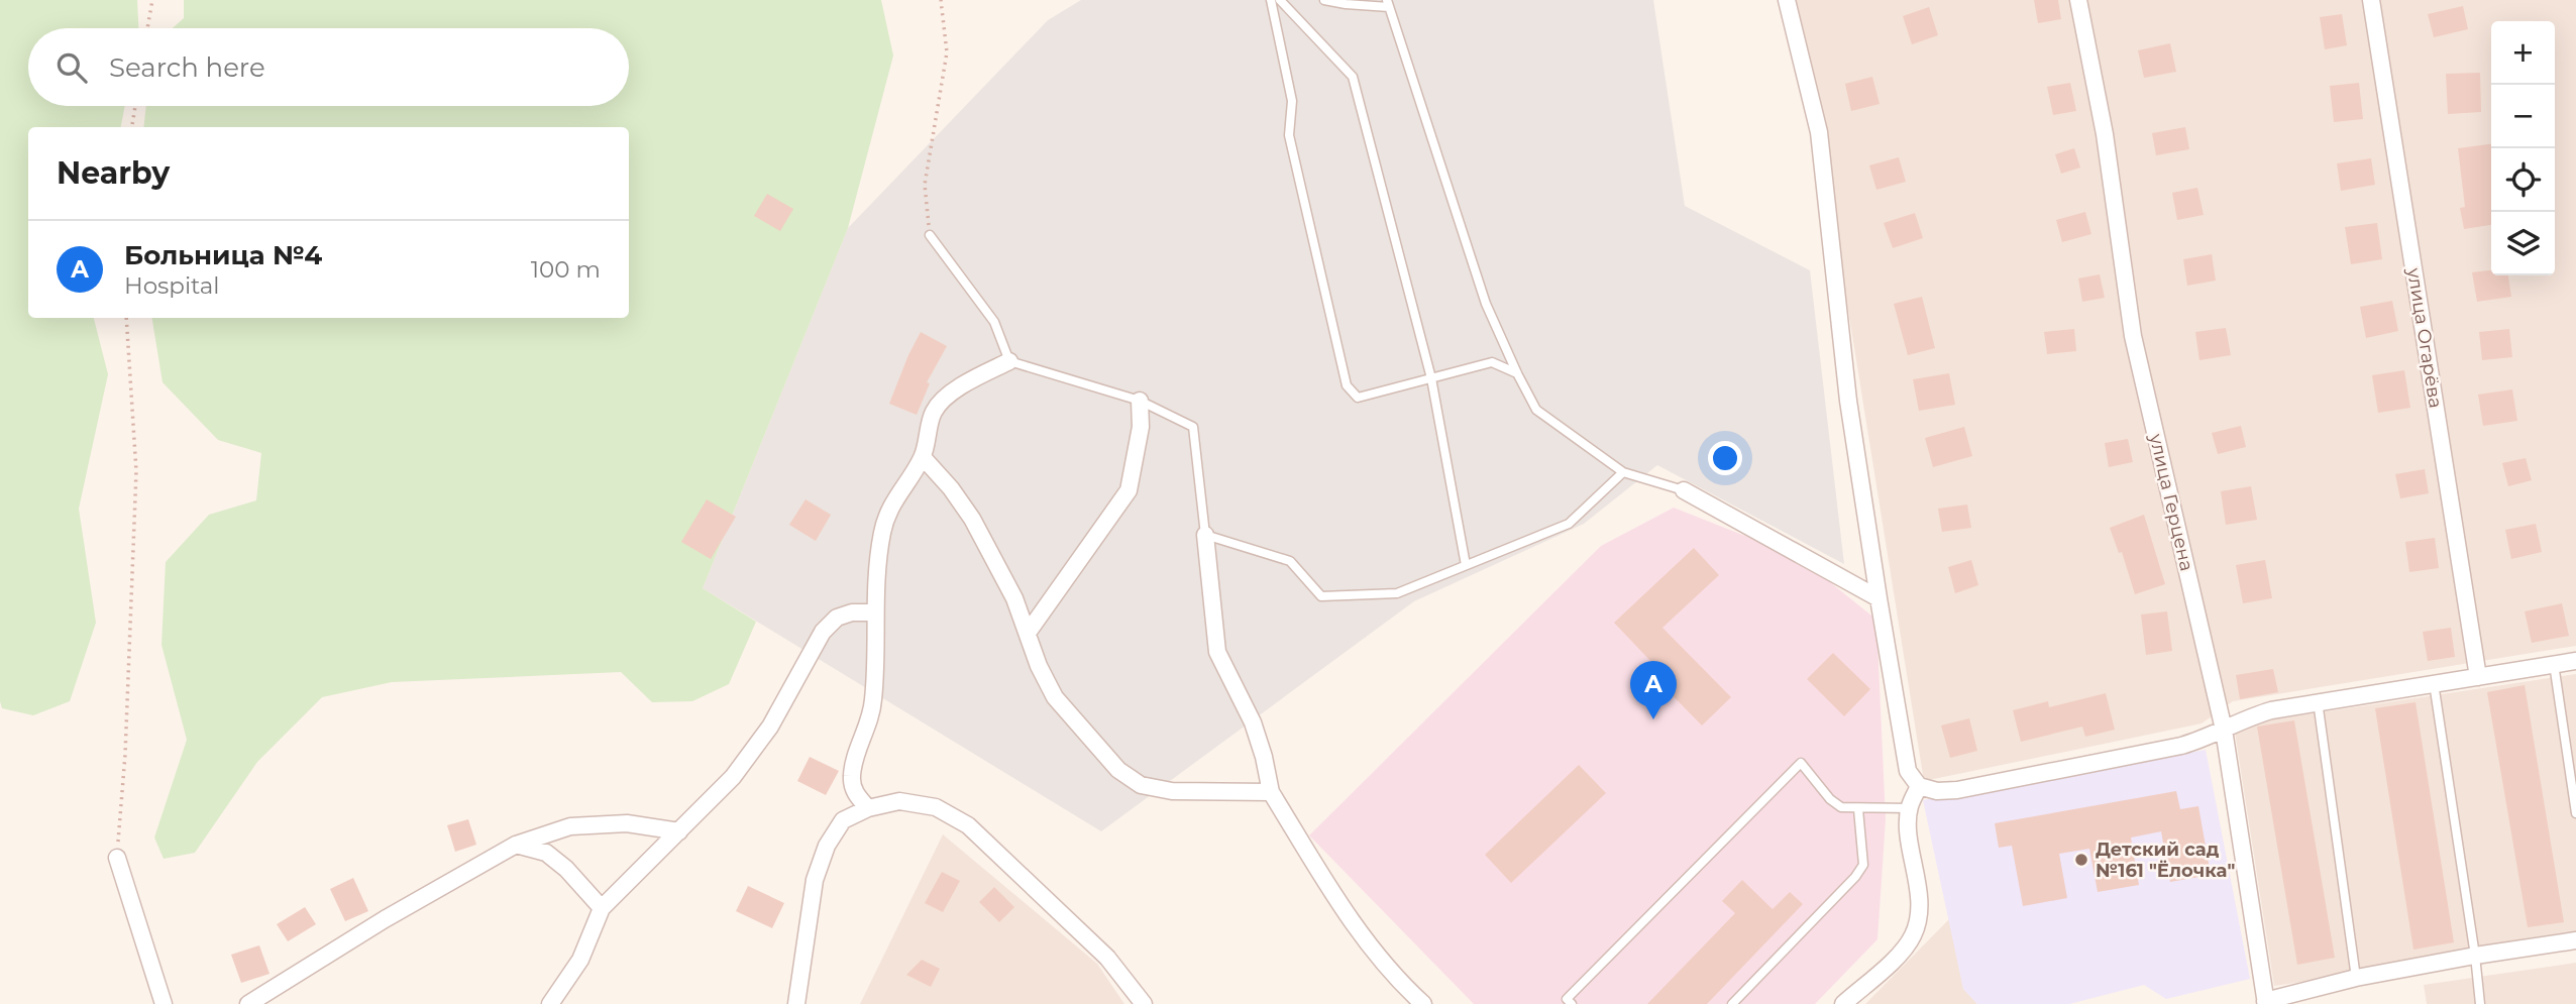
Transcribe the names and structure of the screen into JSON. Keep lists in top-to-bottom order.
{
  "streets": {
    "street": ["улица Огарёва", "улица Герцена"]
  },
  "places": ["Детский сад №161 \"Ёлочка\""],
  "page": {
    "map_buttons": ["+", "−"],
    "search": "Search here",
    "heading": "Nearby",
    "list": [
      {
        "mark": "A",
        "name": "Больница №4",
        "note": "Hospital",
        "value": "100 m"
      }
    ],
    "pins": "A"
  }
}
